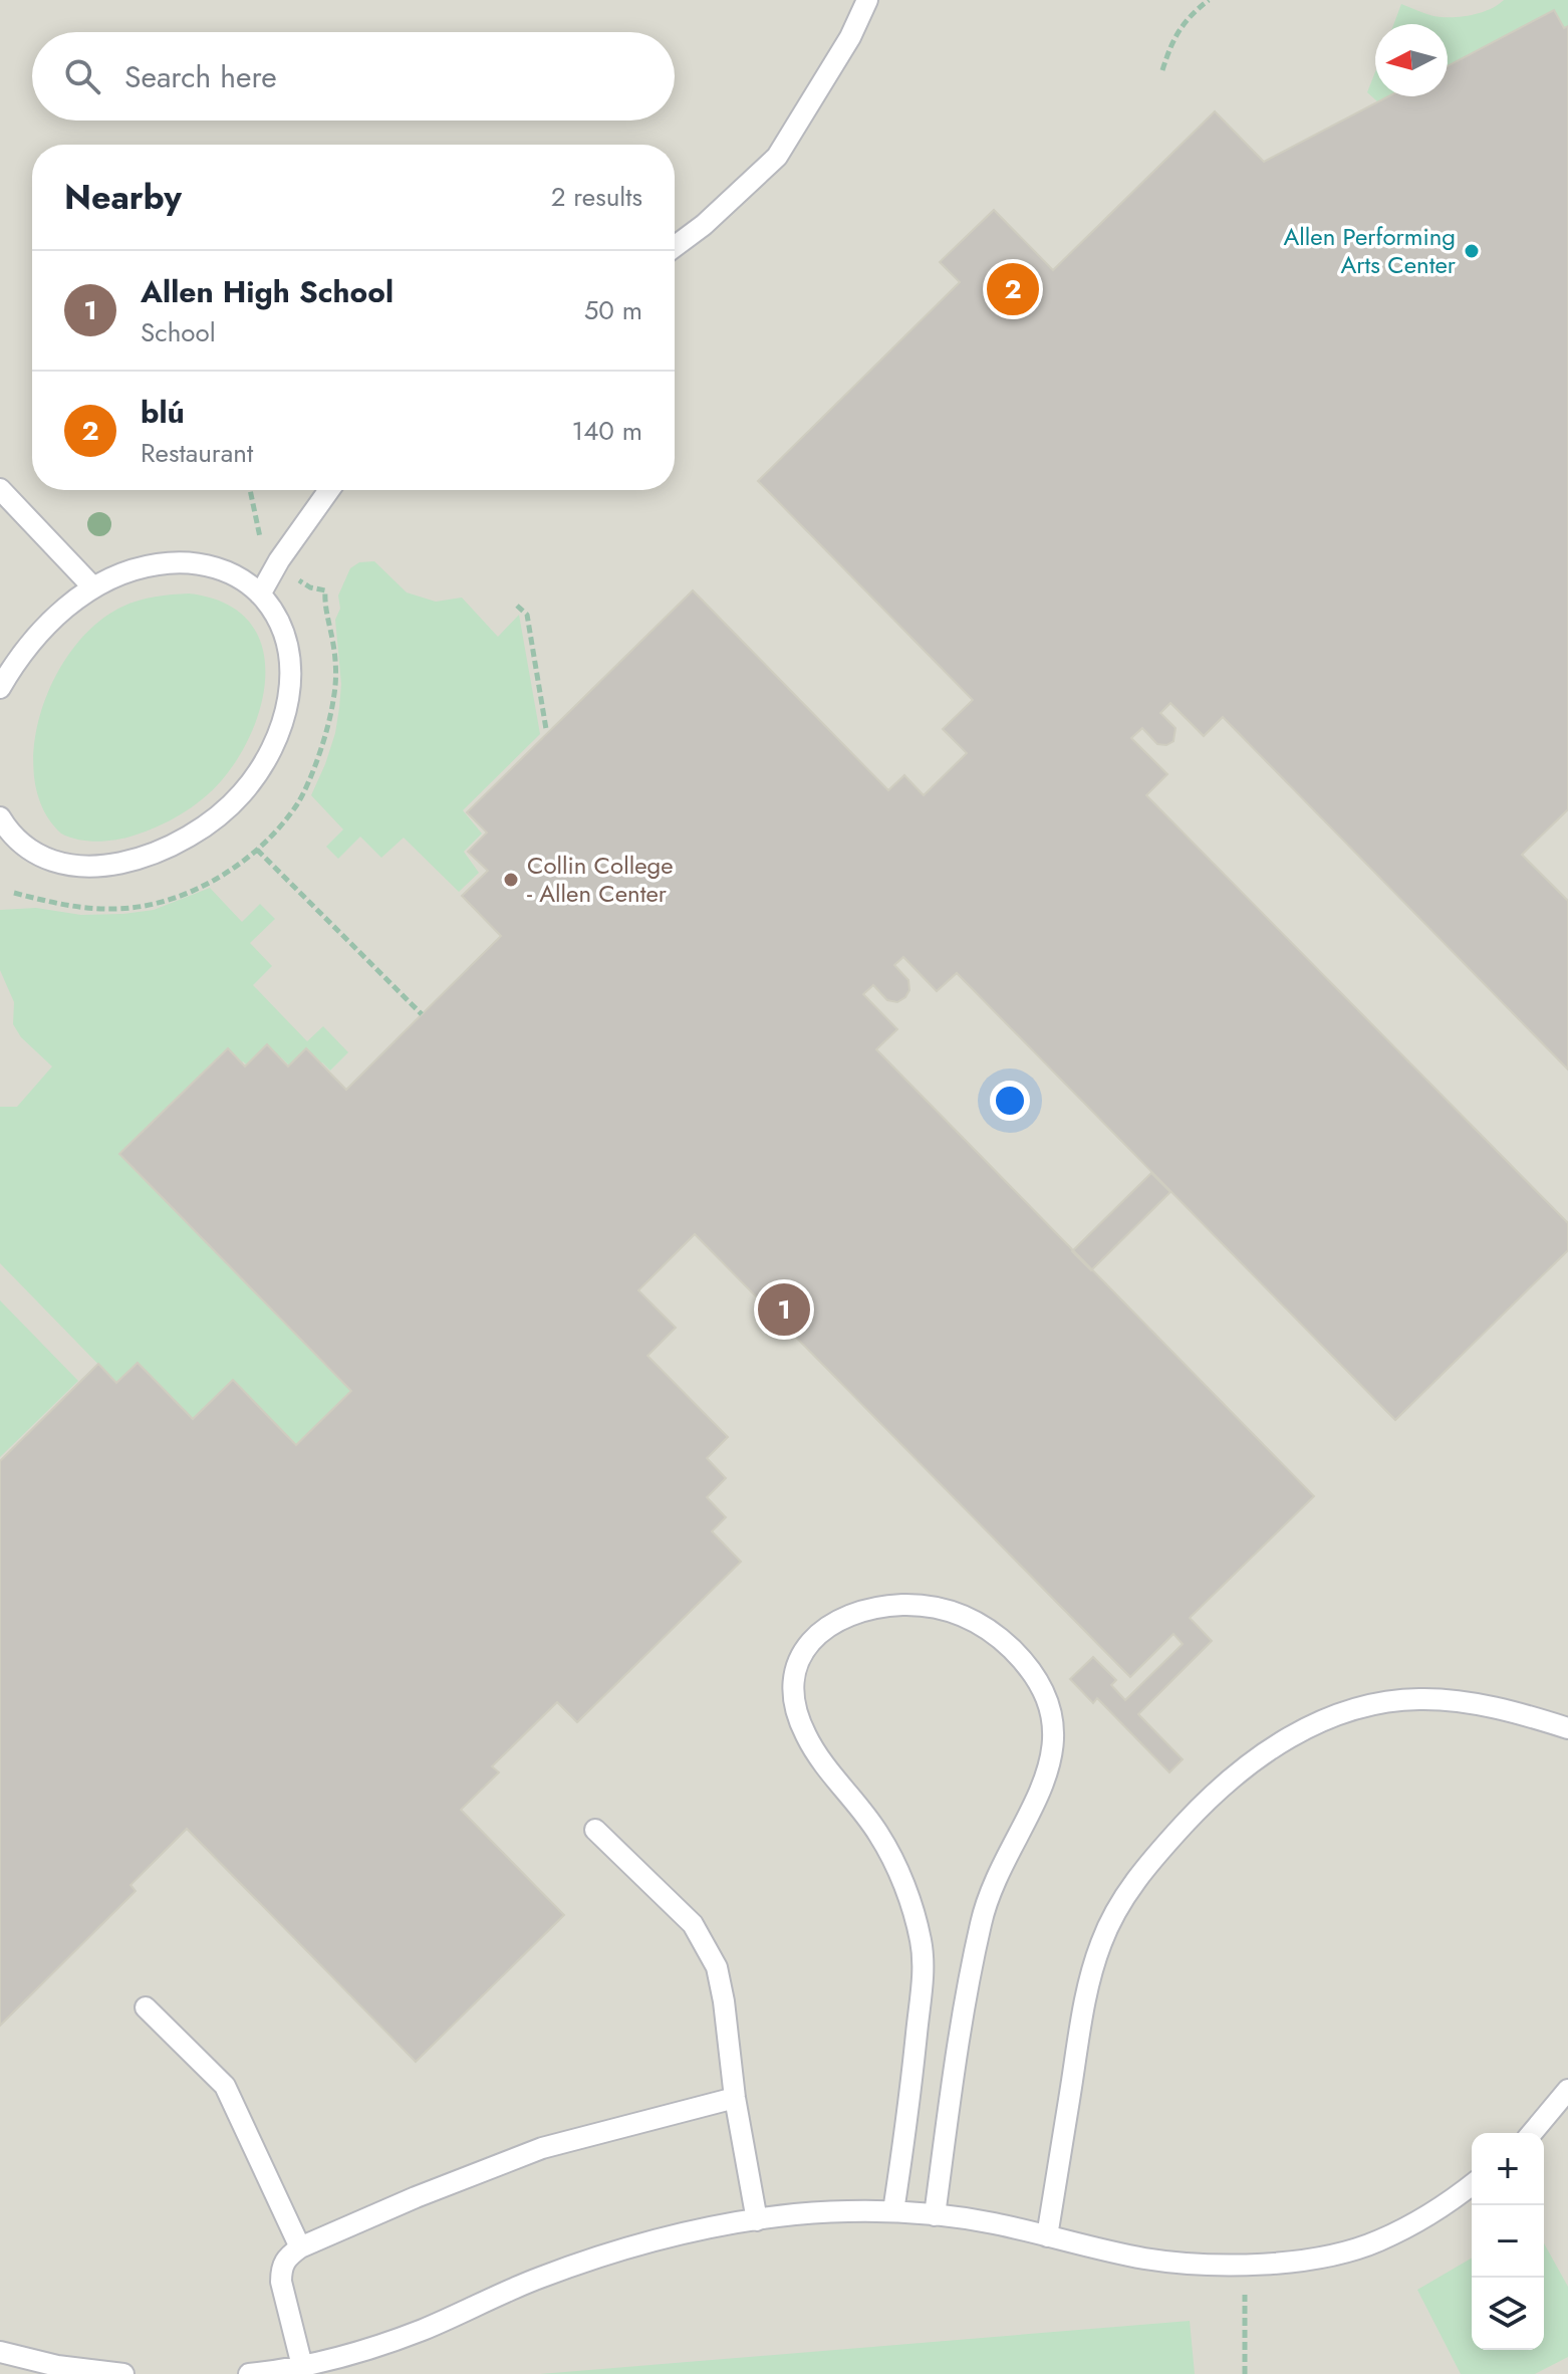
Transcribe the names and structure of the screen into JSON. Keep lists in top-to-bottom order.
{
  "places": ["Allen Performing Arts Center", "Collin College - Allen Center"],
  "north": "left",
  "page": {
    "search": "Search here",
    "heading": ["Nearby", "2 results"],
    "list": [
      {
        "mark": "1",
        "name": "Allen High School",
        "note": "School",
        "value": "50 m"
      },
      {
        "mark": "2",
        "name": "blú",
        "note": "Restaurant",
        "value": "140 m"
      }
    ],
    "pins": ["2", "1"],
    "map_buttons": ["+", "−"]
  }
}
